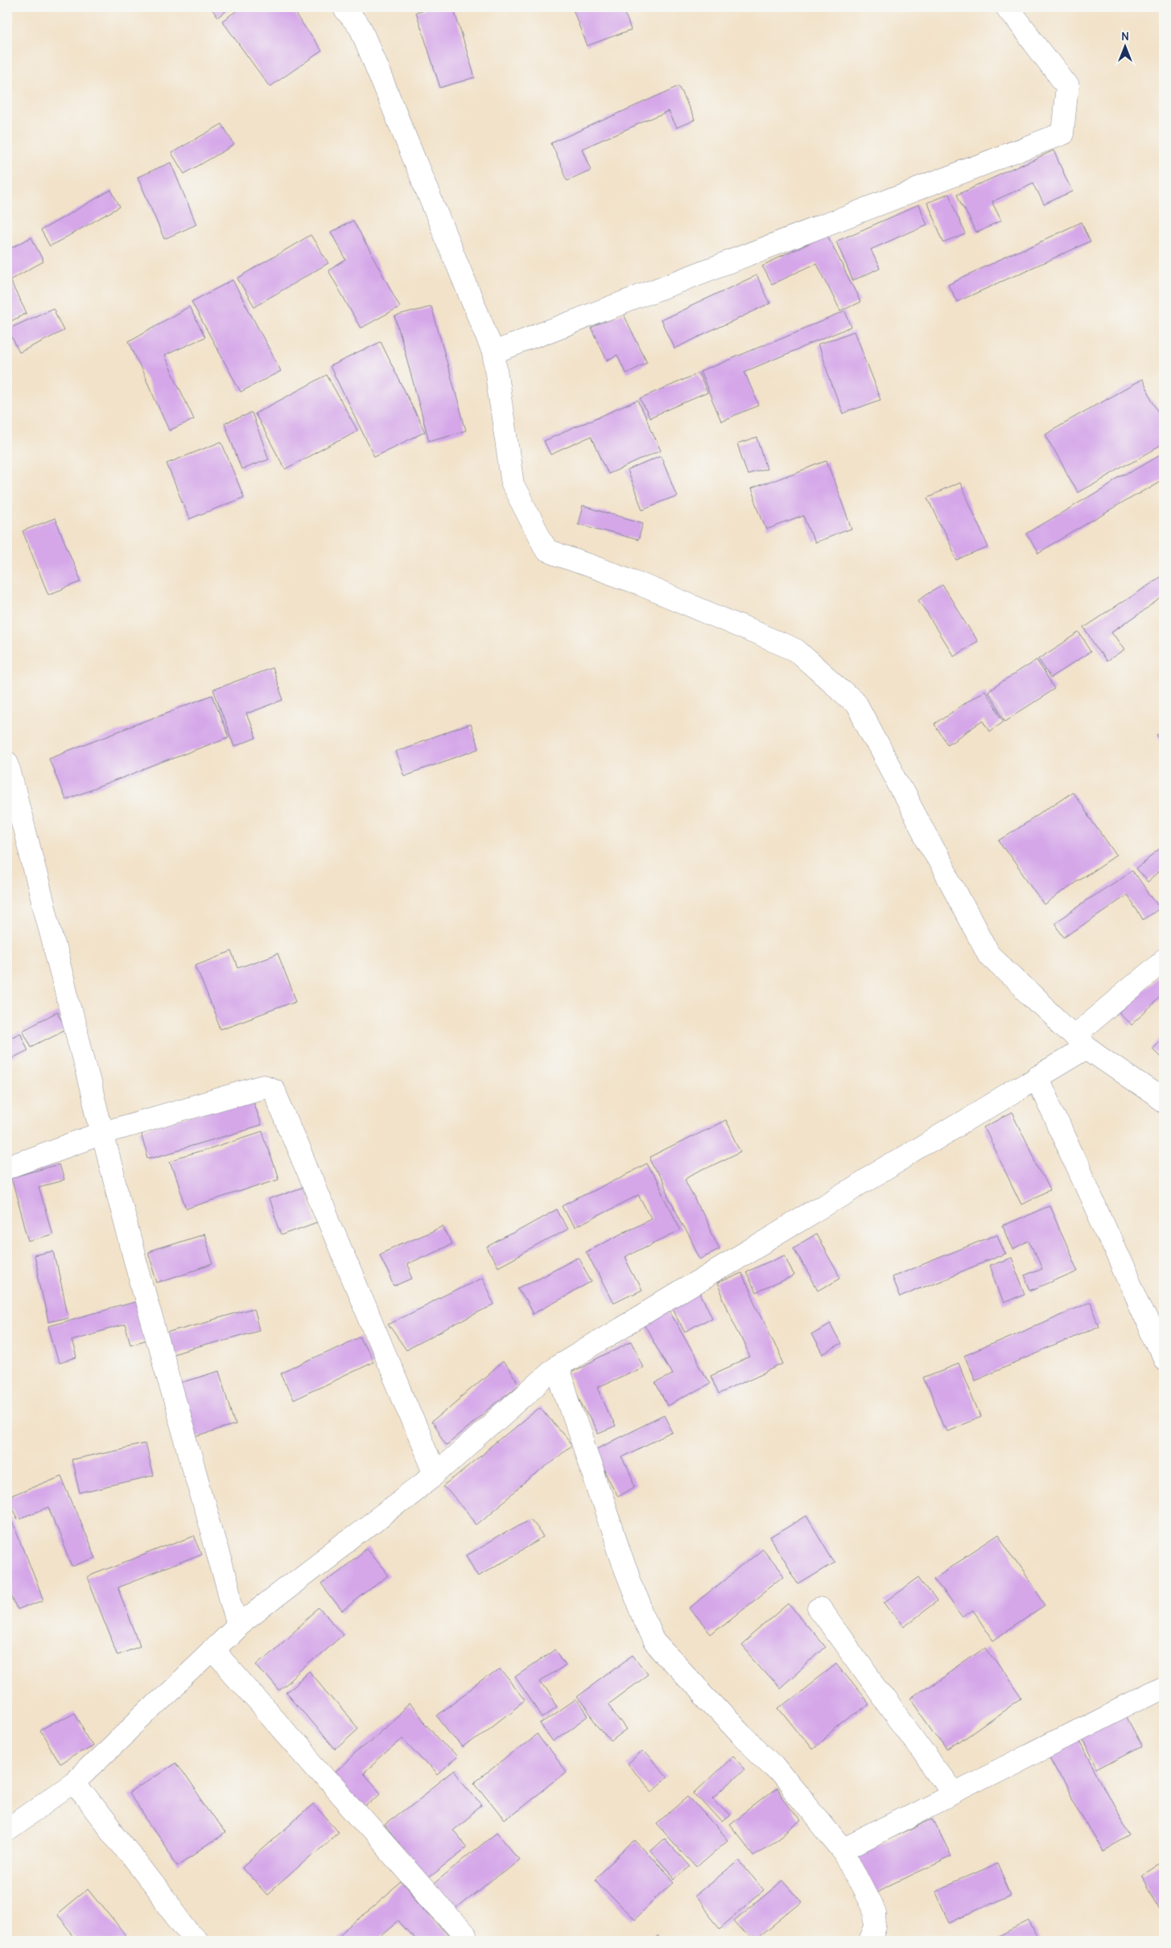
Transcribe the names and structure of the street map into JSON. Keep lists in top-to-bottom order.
{
  "north": "top"
}
